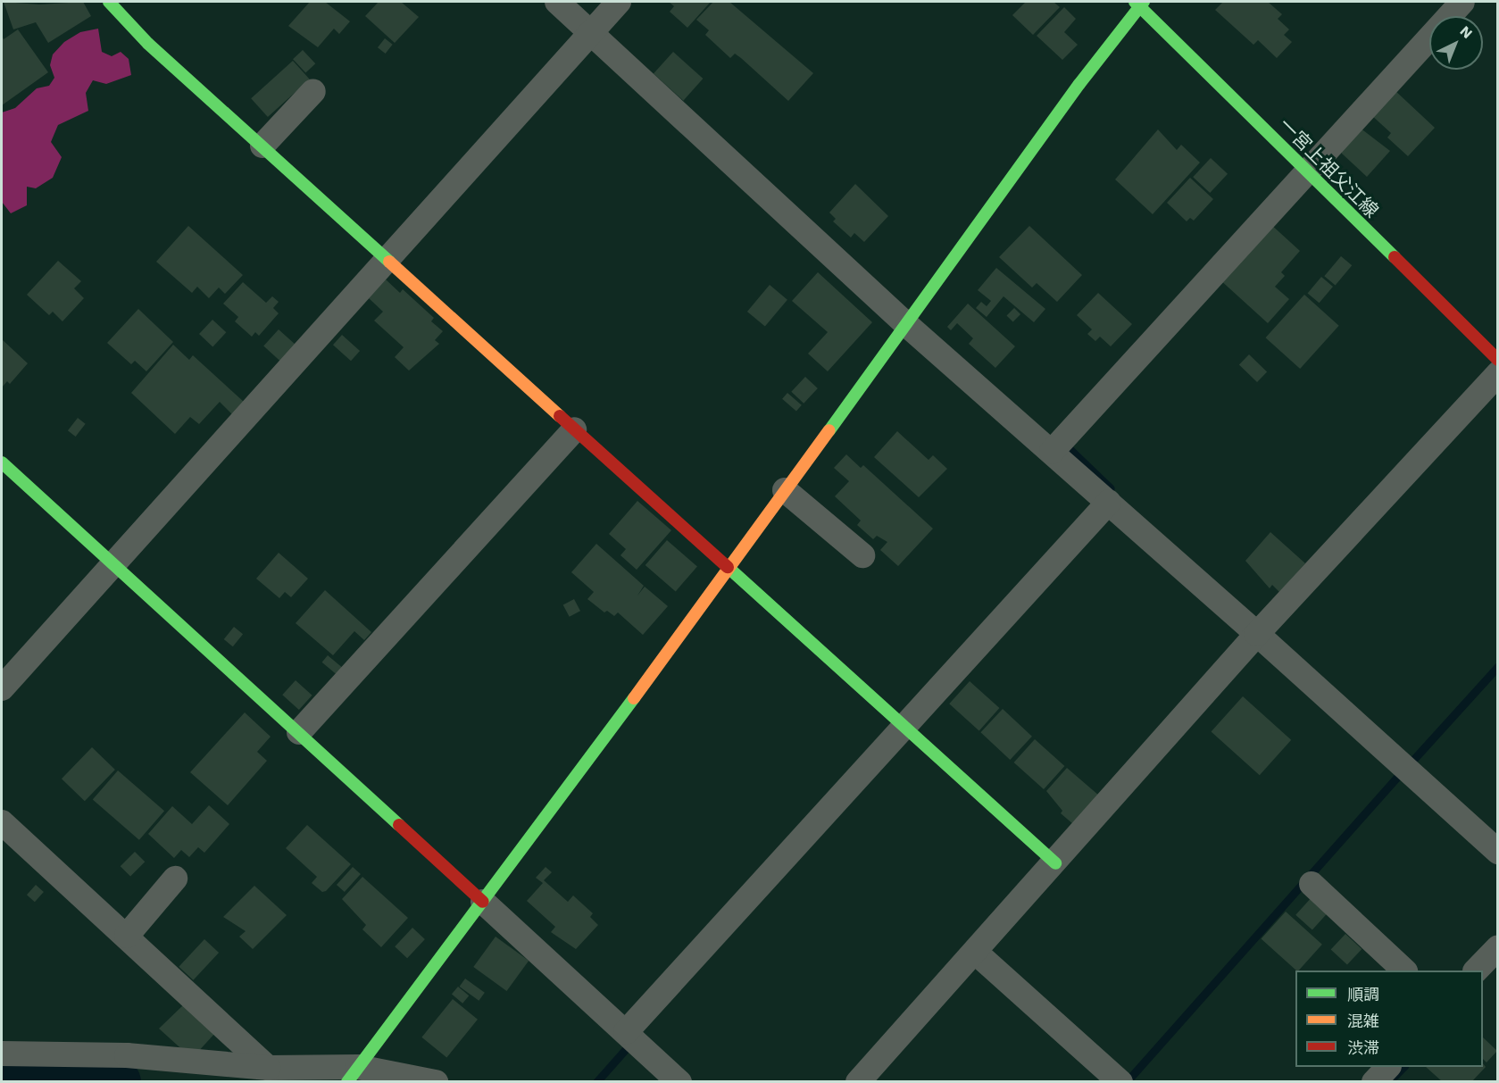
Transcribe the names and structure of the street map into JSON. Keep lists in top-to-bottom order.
{
  "streets": {
    "street": ["一宮上祖父江線"]
  },
  "legend": ["順調", "混雑", "渋滞"],
  "north": "top right"
}
